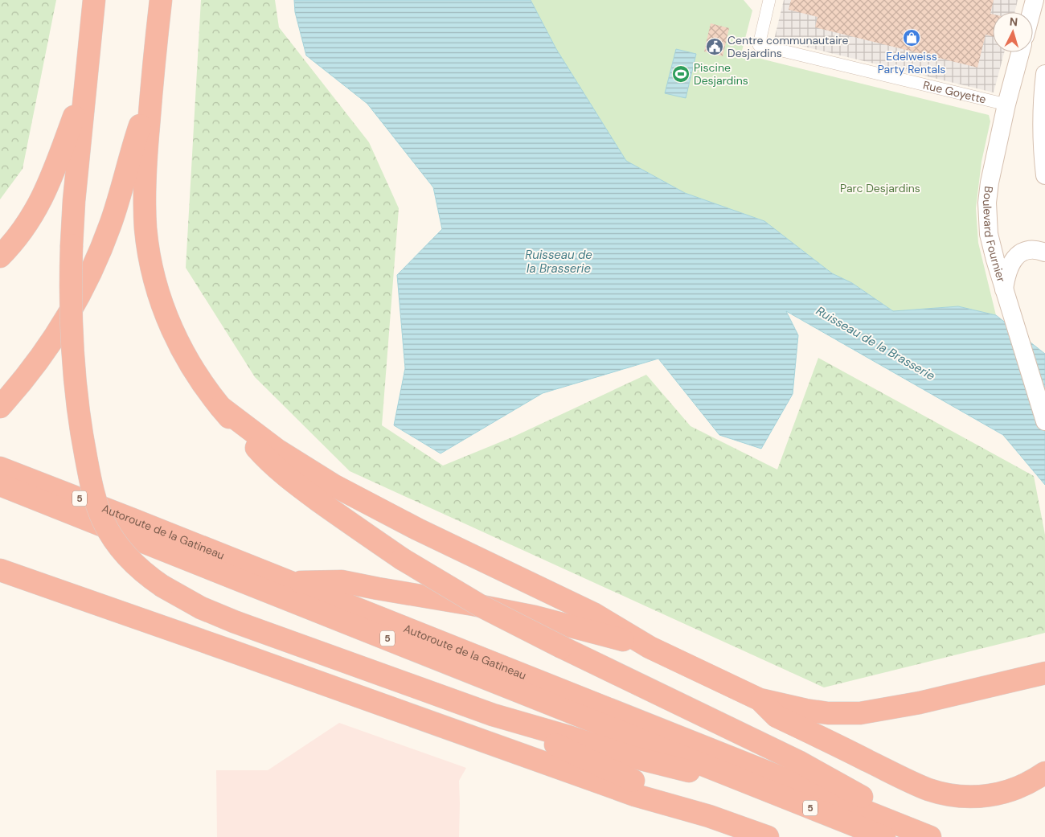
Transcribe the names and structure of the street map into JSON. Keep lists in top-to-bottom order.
{
  "streets": {
    "highway": ["5", "Autoroute de la Gatineau"],
    "main road": ["Boulevard Fournier"],
    "street": ["Rue Goyette"]
  },
  "crossings": [
    ["Rue Goyette", "Boulevard Fournier"]
  ],
  "water": ["Ruisseau de la Brasserie"],
  "parks": ["Parc Desjardins"],
  "places": {
    "shop": ["Edelweiss Party Rentals"],
    "public building": ["Centre communautaire Desjardins"],
    "sports": ["Piscine Desjardins"]
  },
  "north": "top"
}
